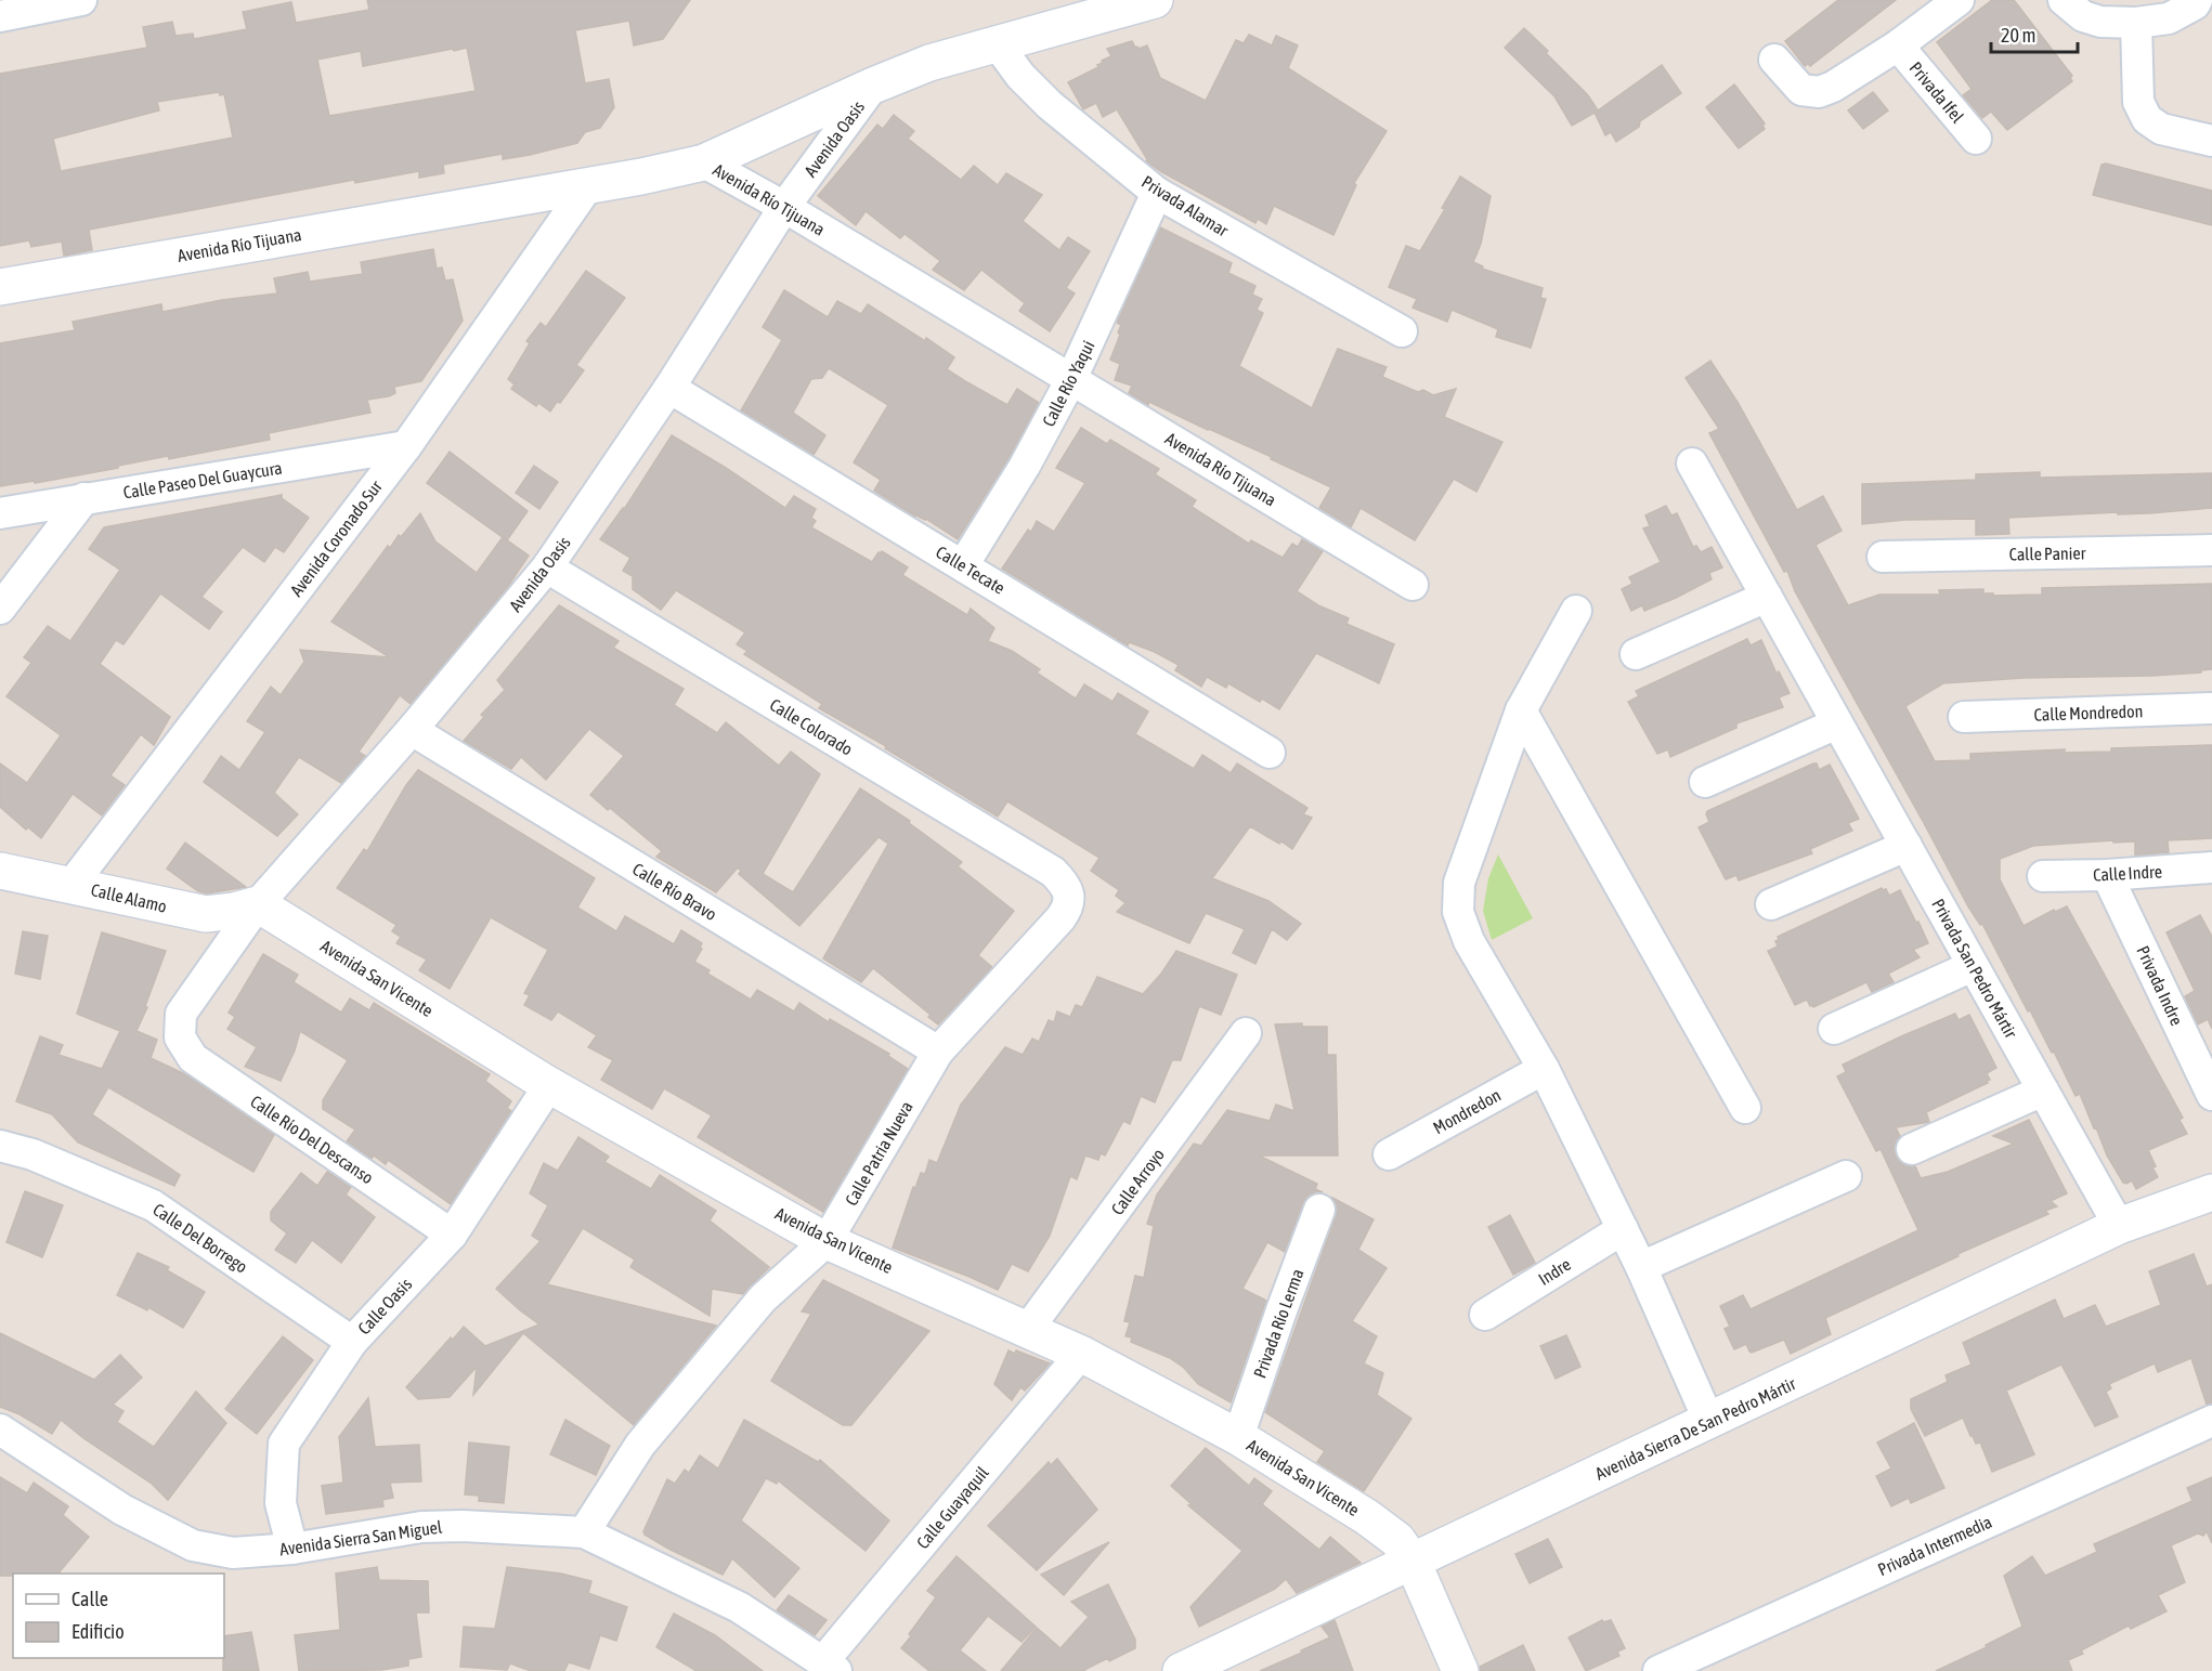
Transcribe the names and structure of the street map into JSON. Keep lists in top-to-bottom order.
{
  "streets": {
    "street": [
      "Privada Ifel",
      "Avenida Oasis",
      "Avenida Río Tijuana",
      "Privada Alamar",
      "Calle Río Yaqui",
      "Calle Paseo Del Guaycura",
      "Avenida Coronado Sur",
      "Calle Panier",
      "Calle Tecate",
      "Calle Mondredon",
      "Calle Colorado",
      "Calle Indre",
      "Calle Río Bravo",
      "Calle Alamo",
      "Privada San Pedro Mártir",
      "Avenida San Vicente",
      "Privada Indre",
      "Mondredon",
      "Calle Río Del Descanso",
      "Calle Patria Nueva",
      "Calle Arroyo",
      "Calle Del Borrego",
      "Indre",
      "Calle Oasis",
      "Privada Río Lerma",
      "Avenida Sierra De San Pedro Mártir",
      "Calle Guayaquil",
      "Avenida Sierra San Miguel",
      "Privada Intermedia"
    ]
  },
  "crossings": [
    ["Avenida Oasis", "Avenida Río Tijuana"],
    ["Avenida Oasis", "Privada Alamar"],
    ["Avenida Oasis", "Calle Tecate"],
    ["Avenida Oasis", "Calle Colorado"],
    ["Avenida Oasis", "Calle Río Bravo"],
    ["Avenida Oasis", "Calle Alamo"],
    ["Avenida Oasis", "Avenida San Vicente"],
    ["Avenida Oasis", "Calle Río Del Descanso"],
    ["Avenida Río Tijuana", "Calle Río Yaqui"],
    ["Avenida Río Tijuana", "Avenida Coronado Sur"],
    ["Privada Alamar", "Calle Río Yaqui"],
    ["Calle Río Yaqui", "Calle Tecate"],
    ["Calle Paseo Del Guaycura", "Avenida Coronado Sur"],
    ["Avenida Coronado Sur", "Calle Alamo"],
    ["Calle Colorado", "Calle Patria Nueva"],
    ["Calle Indre", "Privada Indre"],
    ["Calle Río Bravo", "Calle Patria Nueva"],
    ["Calle Alamo", "Avenida San Vicente"],
    ["Privada San Pedro Mártir", "Avenida Sierra De San Pedro Mártir"],
    ["Avenida San Vicente", "Calle Patria Nueva"],
    ["Avenida San Vicente", "Calle Arroyo"],
    ["Avenida San Vicente", "Calle Oasis"],
    ["Avenida San Vicente", "Privada Río Lerma"],
    ["Avenida San Vicente", "Avenida Sierra De San Pedro Mártir"],
    ["Avenida San Vicente", "Calle Guayaquil"],
    ["Calle Río Del Descanso", "Calle Oasis"],
    ["Calle Patria Nueva", "Avenida Sierra San Miguel"],
    ["Calle Del Borrego", "Calle Oasis"],
    ["Calle Oasis", "Avenida Sierra San Miguel"],
    ["Calle Guayaquil", "Avenida Sierra San Miguel"]
  ],
  "legend": ["Calle", "Edificio"],
  "scale_bar": "20 m"
}
